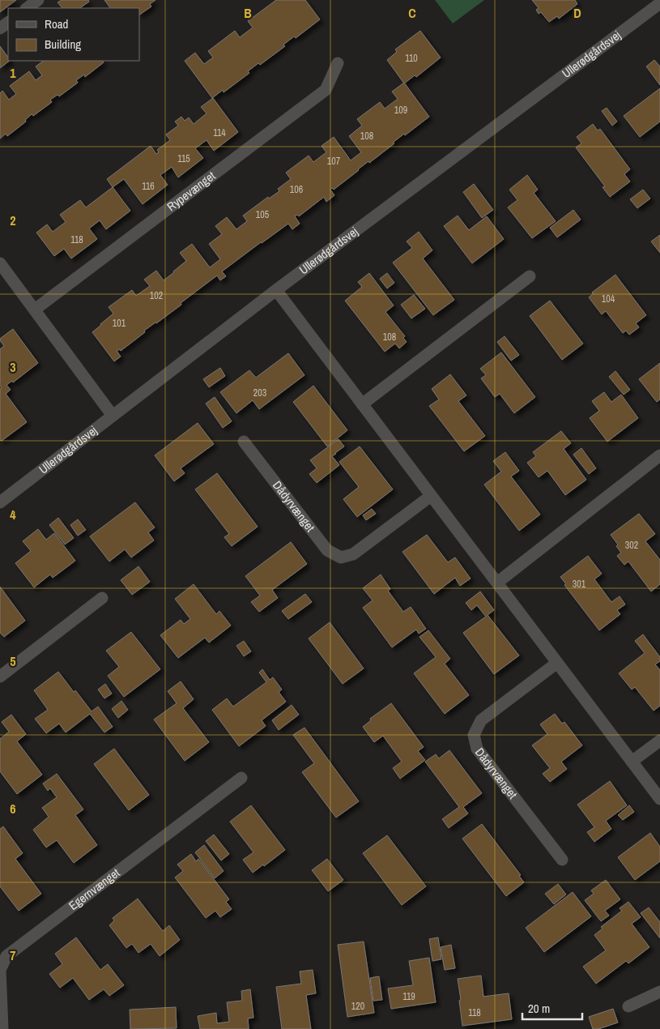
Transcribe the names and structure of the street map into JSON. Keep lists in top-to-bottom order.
{
  "streets": {
    "street": [
      "Ullerødgårdsvej",
      "Rypevænget",
      "Dådyrvænget",
      "Egernvænget"
    ]
  },
  "house_numbers": [
    "110",
    "109",
    "114",
    "108",
    "115",
    "107",
    "116",
    "106",
    "105",
    "118",
    "102",
    "104",
    "101",
    "108",
    "203",
    "302",
    "301",
    "119",
    "120",
    "118"
  ],
  "legend": ["Road", "Building"],
  "scale_bar": "20 m",
  "grid": {
    "columns": ["B", "C", "D"],
    "rows": [
      "1",
      "2",
      "3",
      "4",
      "5",
      "6",
      "7"
    ]
  }
}
